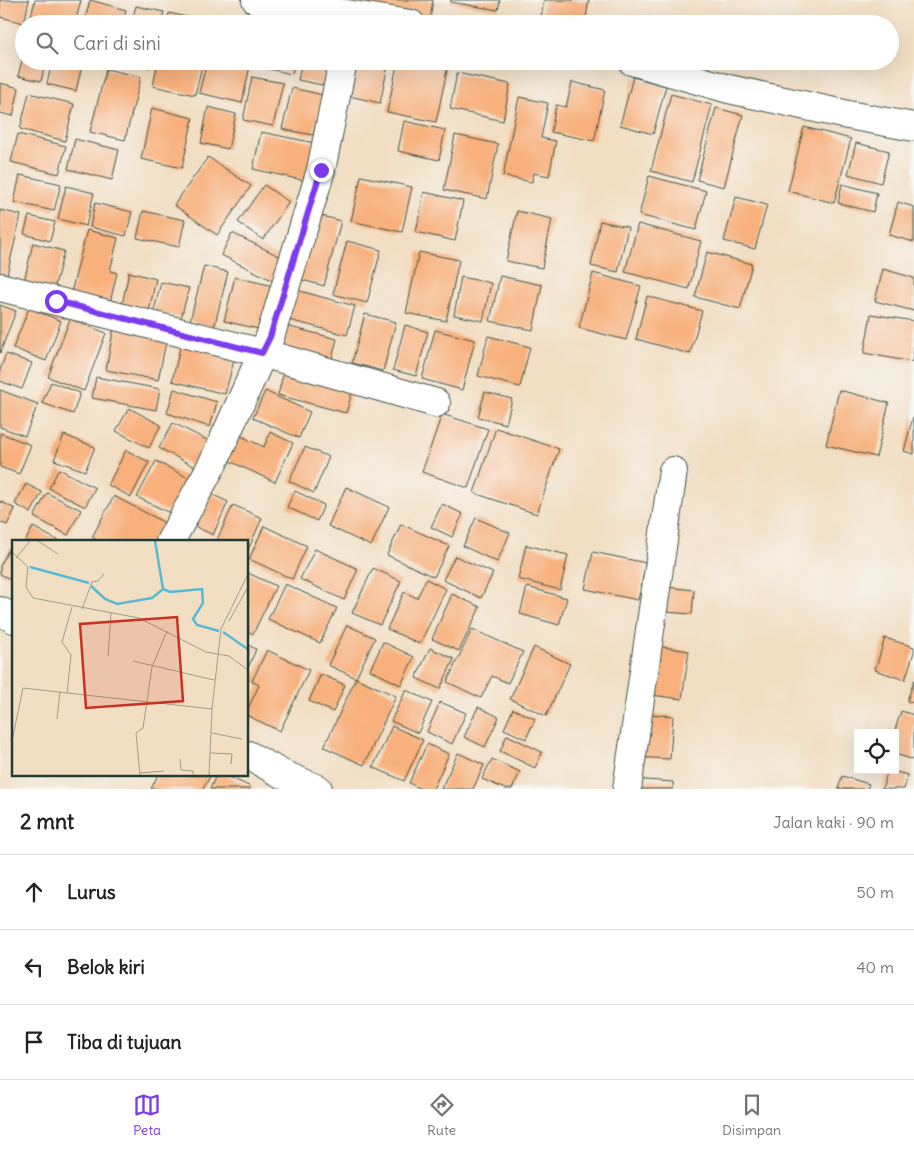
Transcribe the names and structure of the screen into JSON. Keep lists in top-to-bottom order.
{
  "page": {
    "search": "Cari di sini",
    "heading": ["2 mnt", "Jalan kaki · 90 m"],
    "list": [
      ["Lurus", "50 m"],
      ["Belok kiri", "40 m"],
      "Tiba di tujuan"
    ],
    "nav": ["Peta", "Rute", "Disimpan"]
  }
}
